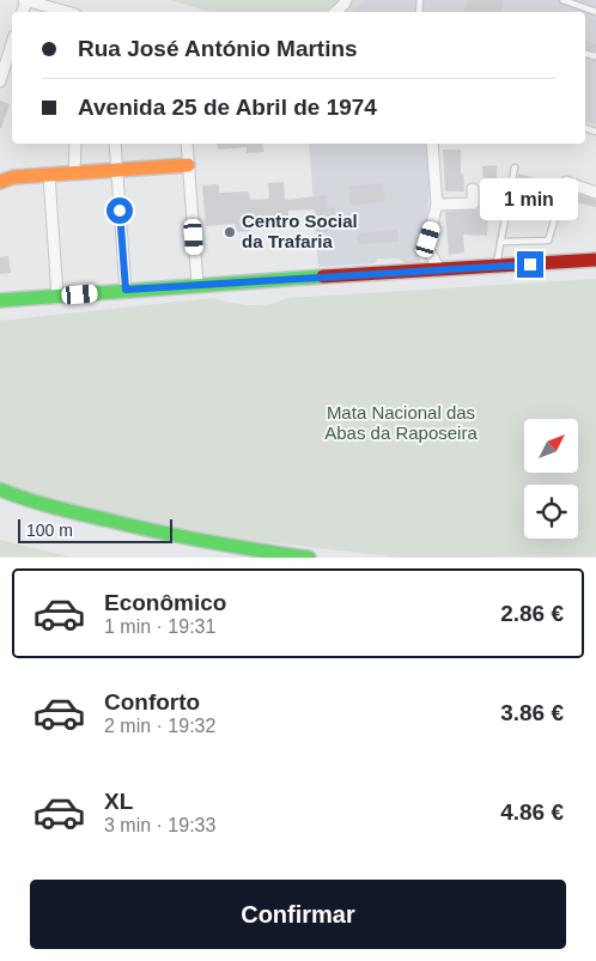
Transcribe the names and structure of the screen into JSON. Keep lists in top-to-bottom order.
{
  "parks": ["Mata Nacional das Abas da Raposeira"],
  "places": ["Centro Social da Trafaria"],
  "scale_bar": "100 m",
  "north": "top right",
  "page": {
    "banner": ["Rua José António Martins", "Avenida 25 de Abril de 1974"],
    "bubble": "1 min",
    "scale": "100 m",
    "list": [
      {
        "name": "Econômico",
        "note": "1 min · 19:31",
        "value": "2.86 €"
      },
      {
        "name": "Conforto",
        "note": "2 min · 19:32",
        "value": "3.86 €"
      },
      {
        "name": "XL",
        "note": "3 min · 19:33",
        "value": "4.86 €"
      }
    ],
    "buttons": "Confirmar"
  }
}
